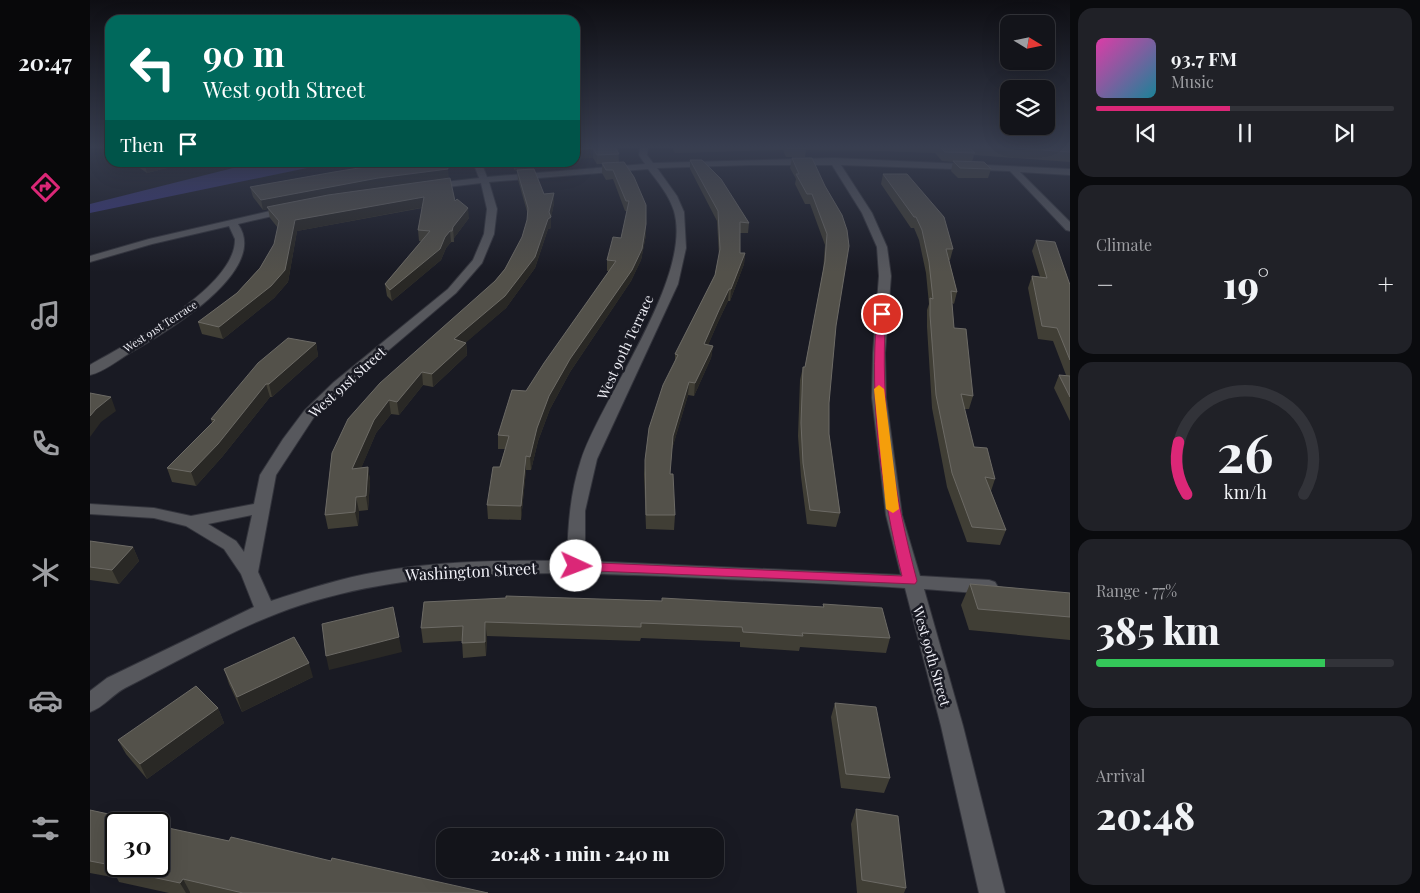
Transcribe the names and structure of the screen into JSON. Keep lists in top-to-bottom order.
{
  "streets": {
    "street": [
      "West 91st Terrace",
      "West 90th Terrace",
      "West 91st Street",
      "Washington Street",
      "West 90th Street"
    ]
  },
  "crossings": [
    ["West 90th Terrace", "Washington Street"],
    ["Washington Street", "West 90th Street"]
  ],
  "north": "right",
  "page": {
    "tabs": "20:47",
    "turn": ["90 m", "West 90th Street"],
    "song": ["93.7 FM", "Music"],
    "then": "Then",
    "tile": [
      "Climate",
      ["Range · 77%", "385 km"],
      ["Arrival", "20:48"]
    ],
    "heat": ["−", "19°", "+"],
    "limit": "30",
    "trip": "20:48 · 1 min · 240 m",
    "gauge": ["26", "km/h"]
  }
}
